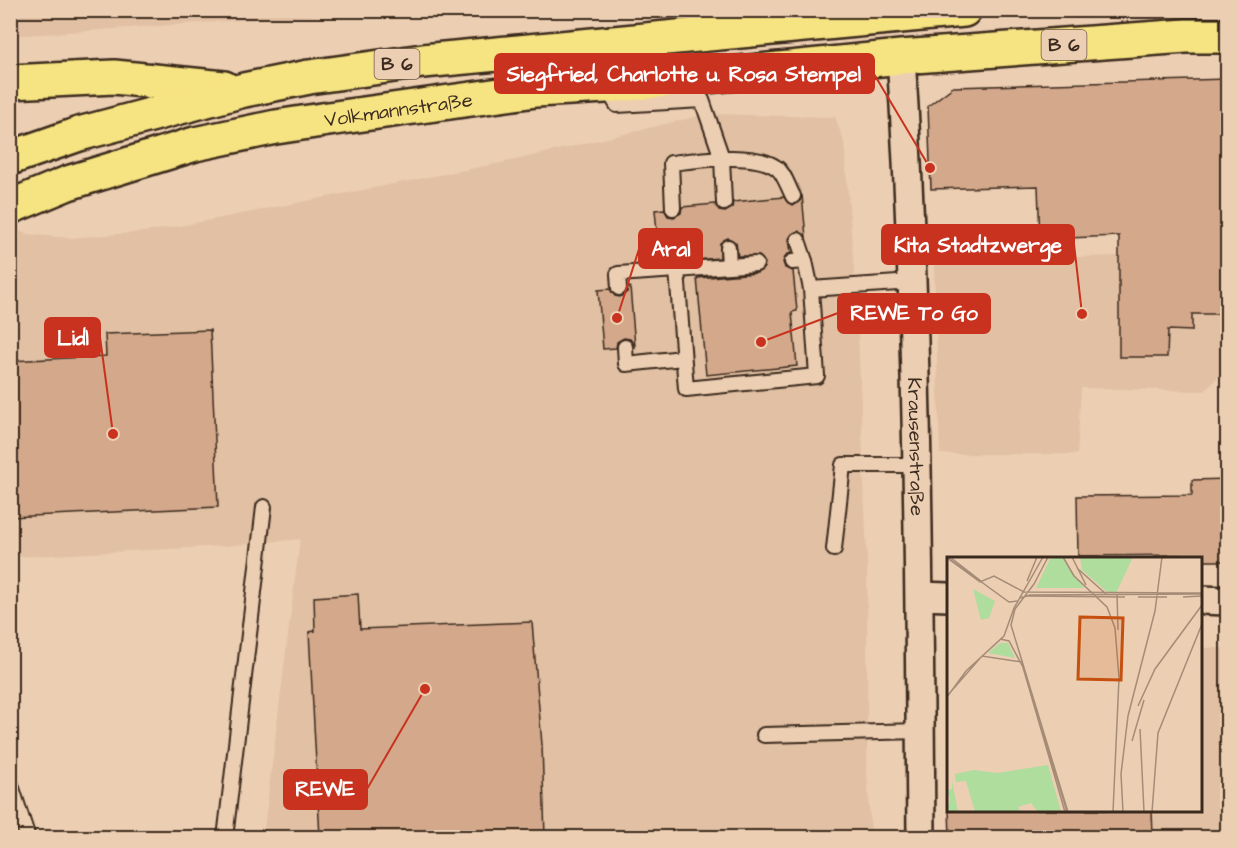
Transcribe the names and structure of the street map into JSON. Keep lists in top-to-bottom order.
{
  "streets": {
    "main road": ["B 6", "Volkmannstraße"],
    "street": ["Krausenstraße"]
  },
  "crossings": [
    ["Volkmannstraße", "Krausenstraße"]
  ],
  "places": [
    "Siegfried, Charlotte u. Rosa Stempel",
    "Kita Stadtzwerge",
    "Aral",
    "REWE To Go",
    "Lidl",
    "REWE"
  ]
}
